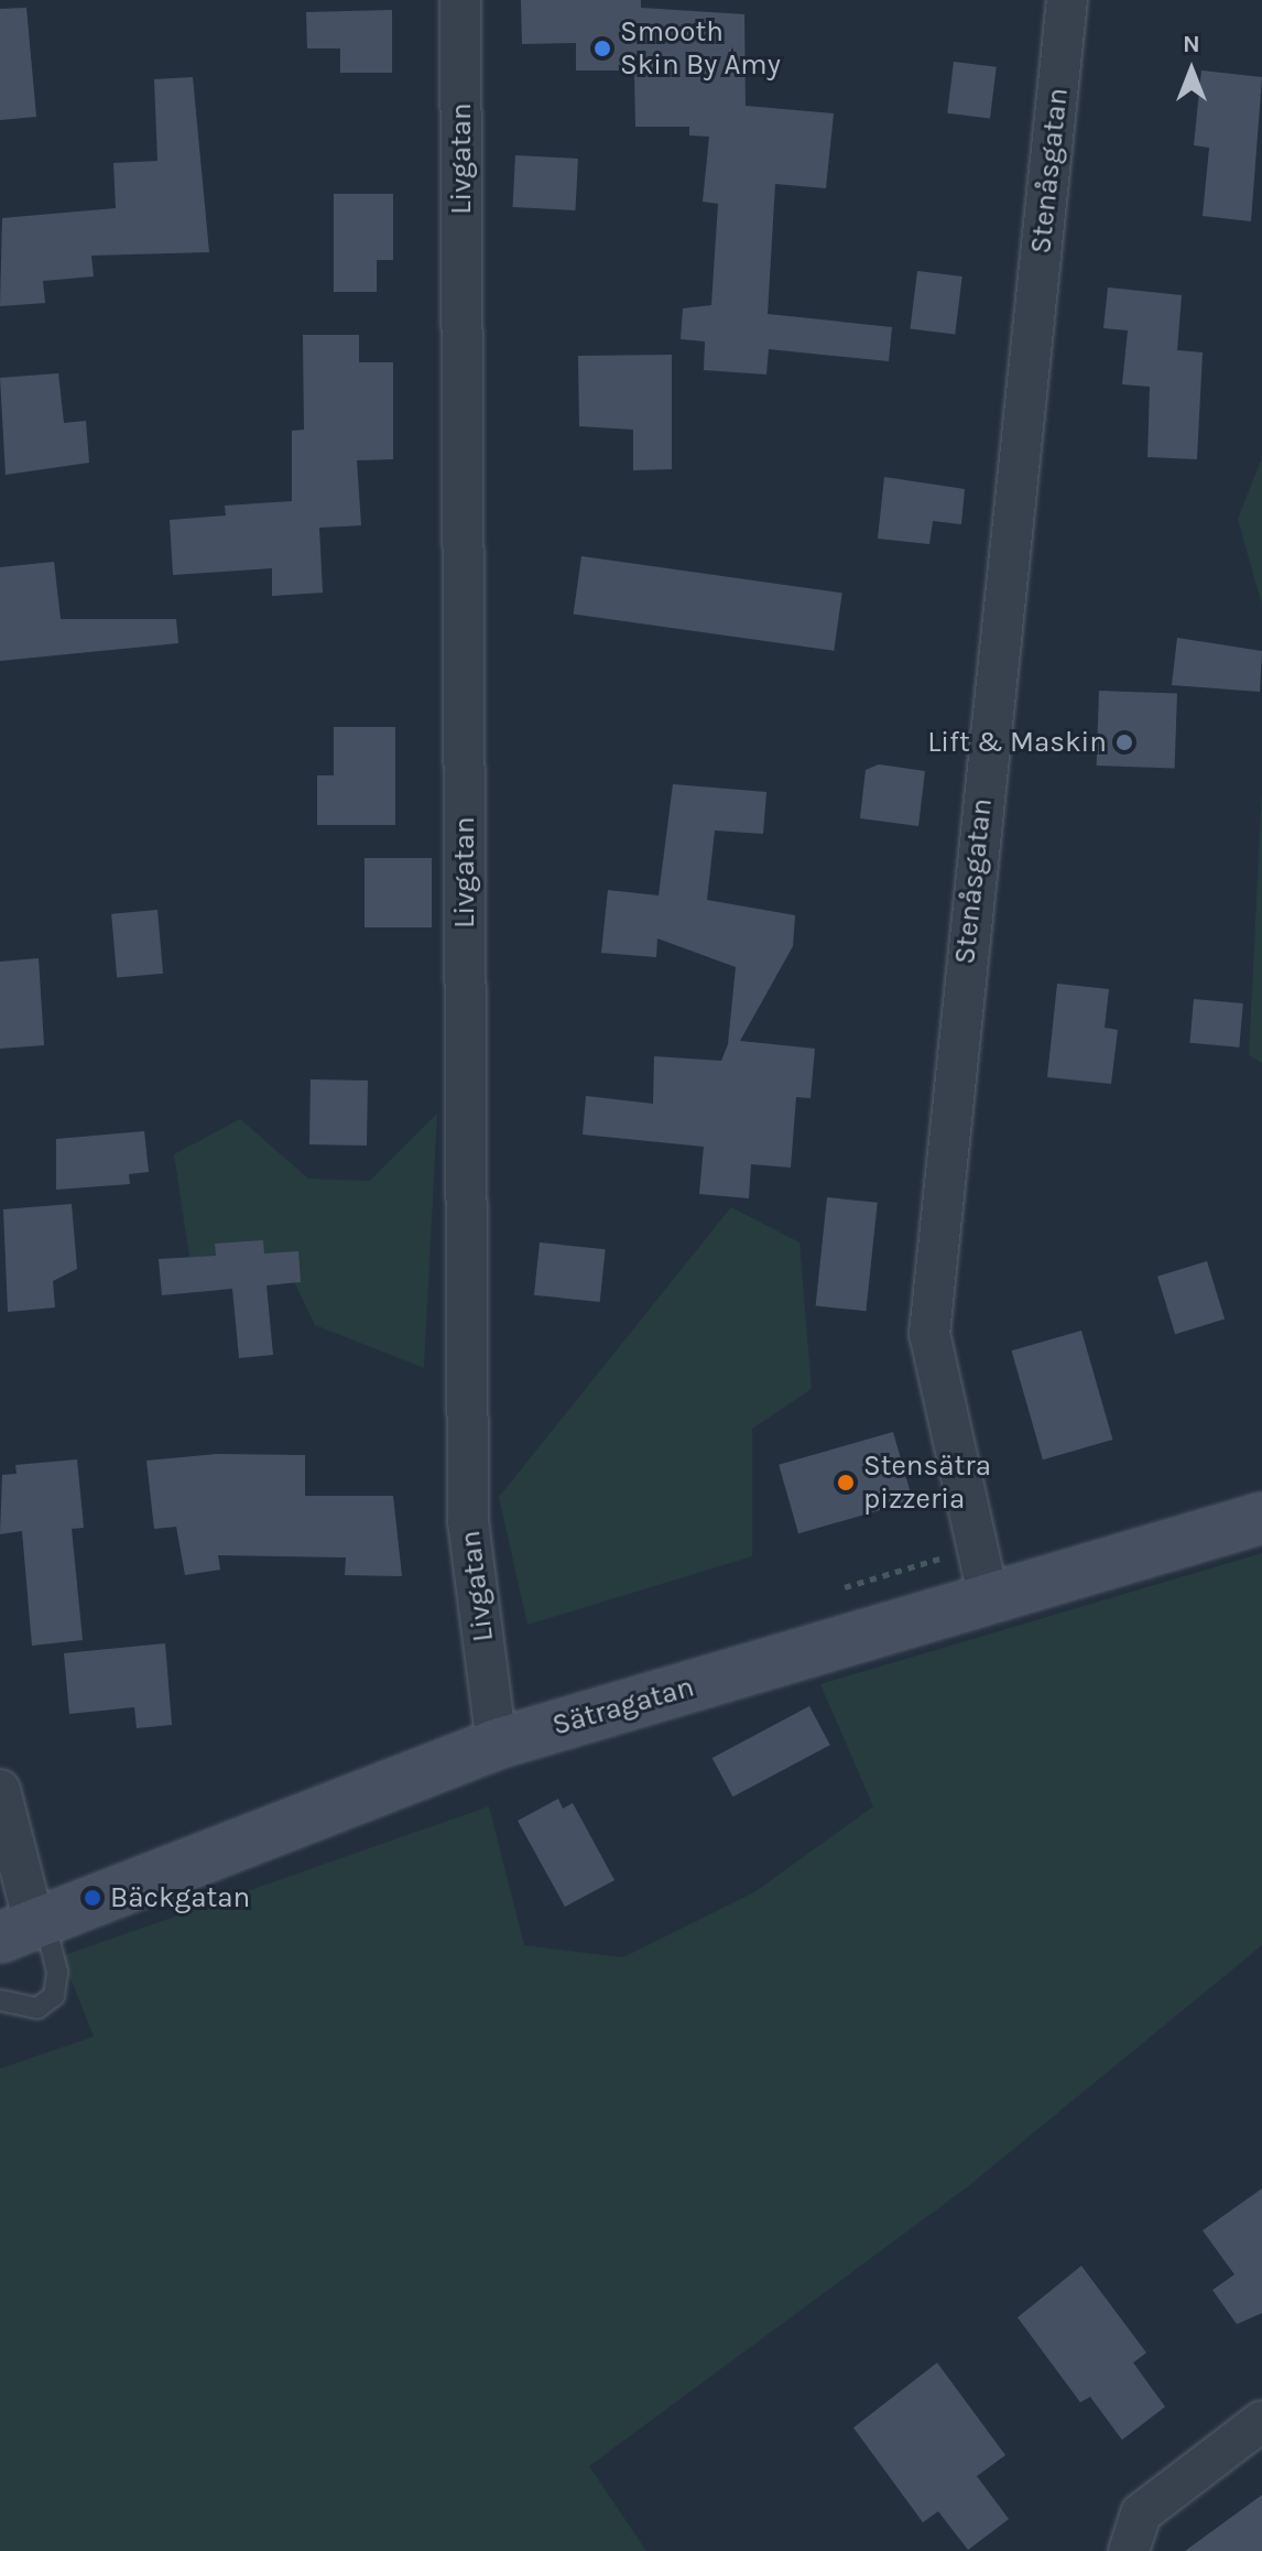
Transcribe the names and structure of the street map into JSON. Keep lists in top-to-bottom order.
{
  "streets": {
    "street": ["Livgatan", "Stenåsgatan", "Sätragatan"]
  },
  "crossings": [
    ["Livgatan", "Sätragatan"],
    ["Stenåsgatan", "Sätragatan"]
  ],
  "places": [
    "Smooth Skin By Amy",
    "Lift & Maskin",
    "Stensätra pizzeria",
    "Bäckgatan"
  ],
  "north": "top"
}
